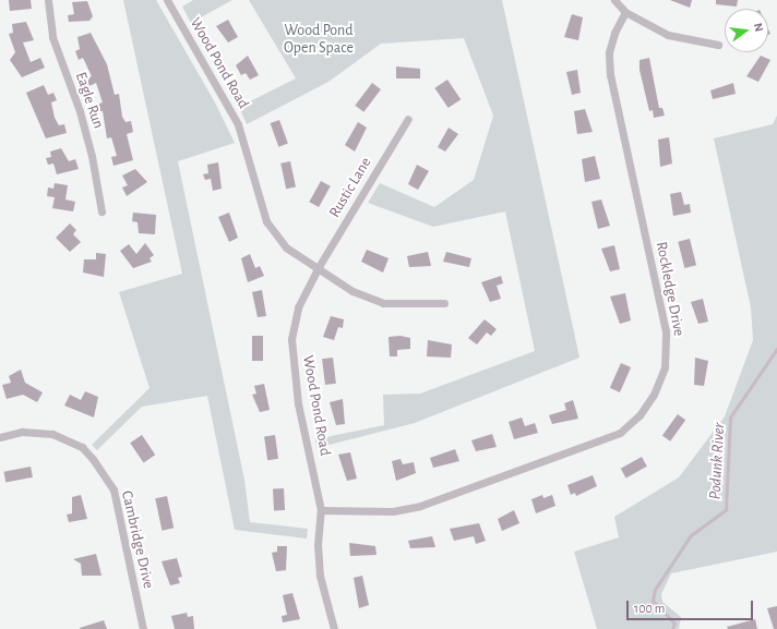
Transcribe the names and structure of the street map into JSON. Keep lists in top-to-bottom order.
{
  "streets": {
    "street": [
      "Wood Pond Road",
      "Eagle Run",
      "Rustic Lane",
      "Rockledge Drive",
      "Cambridge Drive"
    ]
  },
  "crossings": [
    ["Wood Pond Road", "Rustic Lane"],
    ["Wood Pond Road", "Rockledge Drive"]
  ],
  "water": ["Podunk River"],
  "parks": ["Wood Pond Open Space"],
  "scale_bar": "100 m",
  "north": "right"
}
